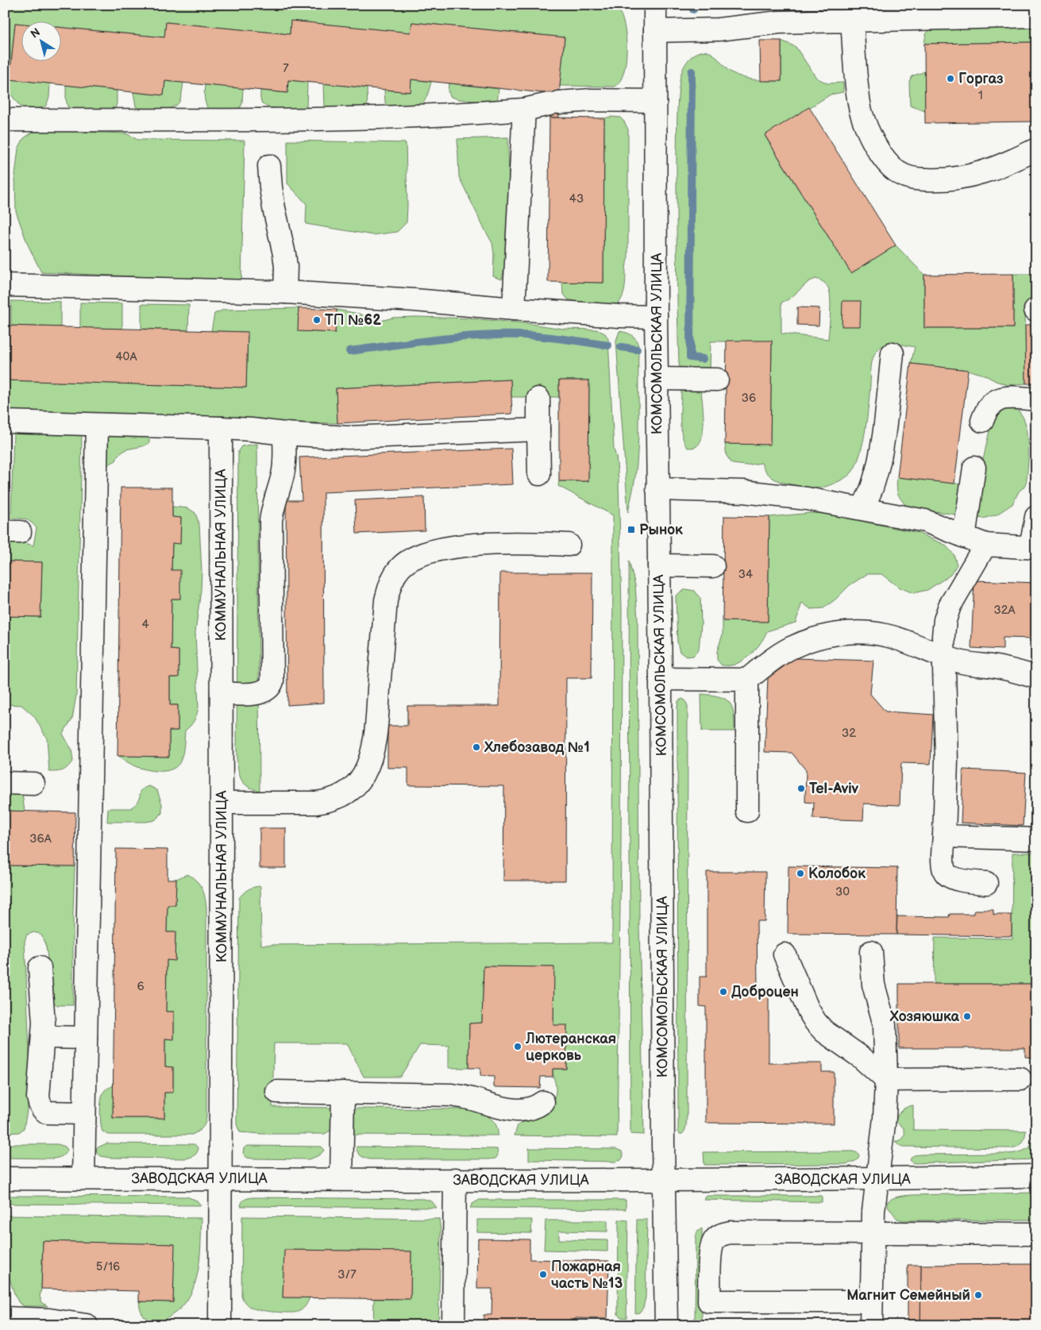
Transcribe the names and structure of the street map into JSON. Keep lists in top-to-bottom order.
{
  "streets": {
    "street": ["КОМСОМОЛЬСКАЯ УЛИЦА", "КОММУНАЛЬНАЯ УЛИЦА", "ЗАВОДСКАЯ УЛИЦА"]
  },
  "crossings": [
    ["КОМСОМОЛЬСКАЯ УЛИЦА", "ЗАВОДСКАЯ УЛИЦА"],
    ["КОММУНАЛЬНАЯ УЛИЦА", "ЗАВОДСКАЯ УЛИЦА"]
  ],
  "places": {
    "other": [
      "Горгаз",
      "ТП №62",
      "Хлебозавод №1",
      "Tel-Aviv",
      "Колобок",
      "Доброцен",
      "Хозяюшка",
      "Лютеранская церковь",
      "Пожарная часть №13",
      "Магнит Семейный"
    ],
    "transit": ["Рынок"]
  },
  "house_numbers": [
    "7",
    "1",
    "43",
    "40А",
    "36",
    "34",
    "32А",
    "4",
    "32",
    "36А",
    "30",
    "6",
    "5/16",
    "3/7"
  ],
  "north": "top left"
}
